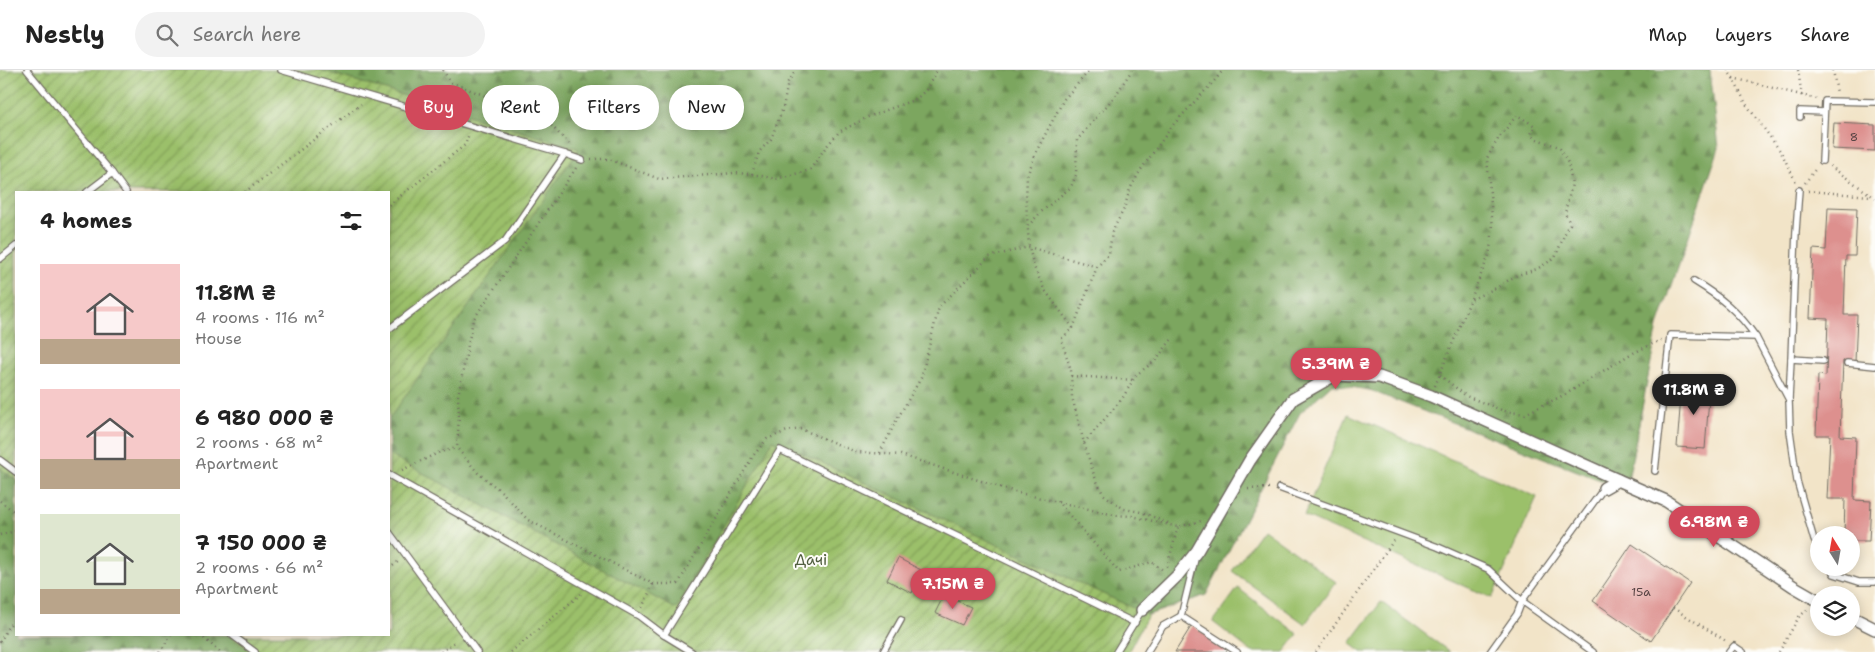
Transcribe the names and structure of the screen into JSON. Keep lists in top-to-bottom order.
{
  "parks": ["Дачі"],
  "house_numbers": ["8", "15а"],
  "north": "top",
  "page": {
    "header": "Nestly",
    "search": "Search here",
    "nav": ["Map", "Layers", "Share"],
    "chip": [
      "Buy",
      "Rent",
      "Filters",
      "New"
    ],
    "heading": "4 homes",
    "list": [
      {
        "name": "11.8M ₴",
        "note": "4 rooms · 116 m² · House"
      },
      {
        "name": "6 980 000 ₴",
        "note": "2 rooms · 68 m² · Apartment"
      },
      {
        "name": "7 150 000 ₴",
        "note": "2 rooms · 66 m² · Apartment"
      }
    ],
    "price": [
      "5.39M ₴",
      "11.8M ₴",
      "6.98M ₴",
      "7.15M ₴"
    ]
  }
}
